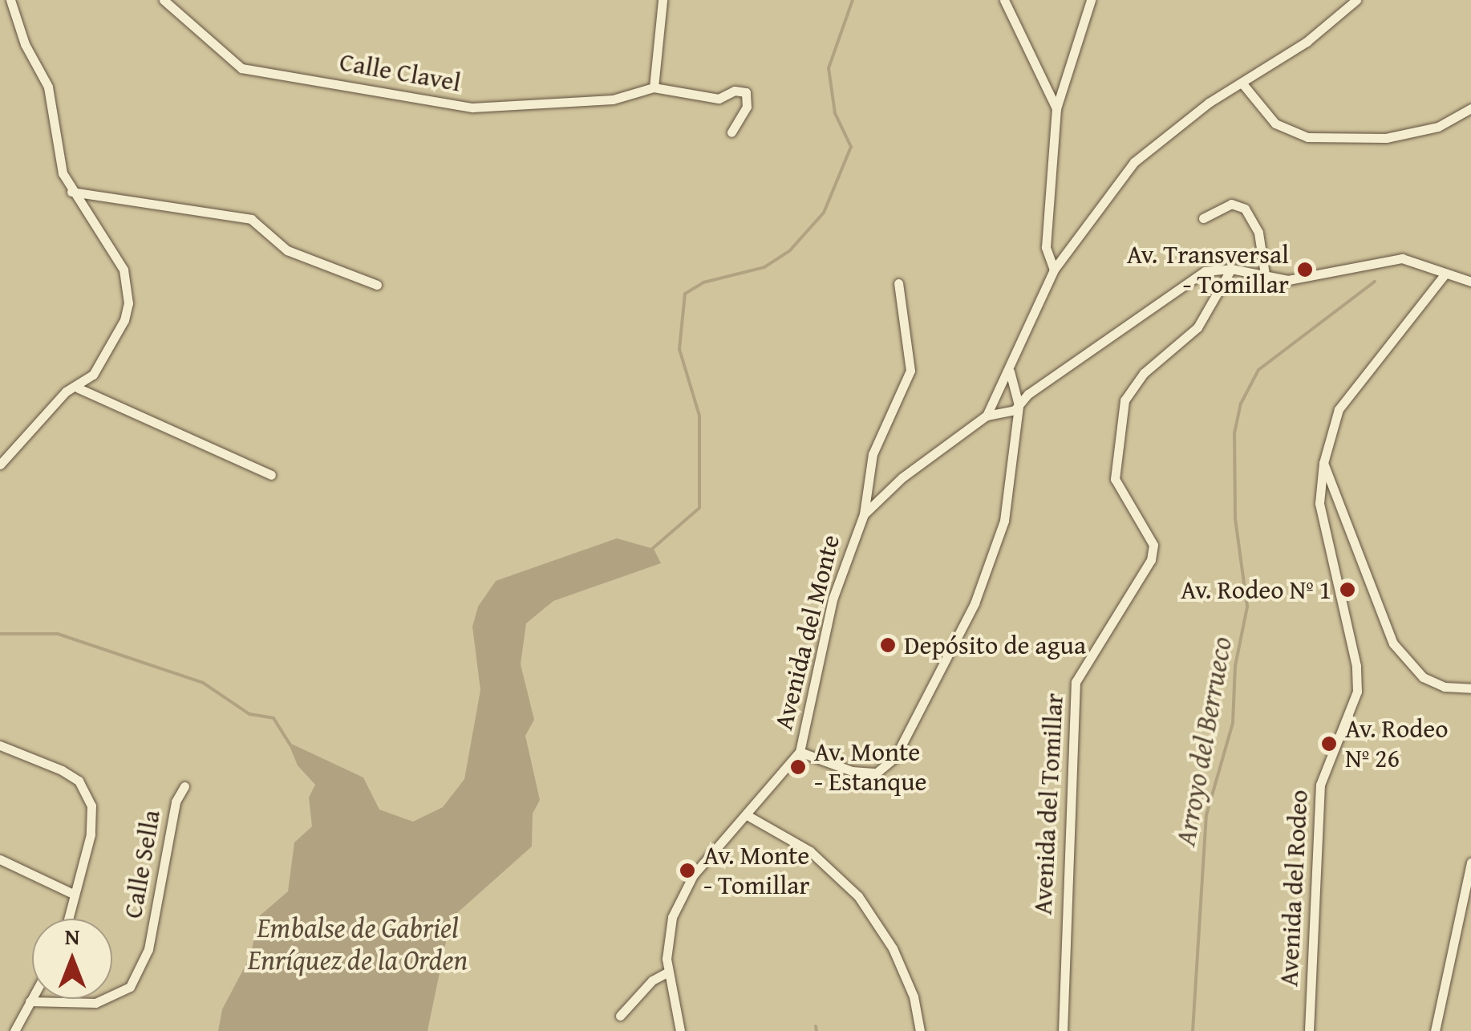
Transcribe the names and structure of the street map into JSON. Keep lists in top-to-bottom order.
{
  "streets": {
    "street": [
      "Calle Clavel",
      "Avenida del Monte",
      "Avenida del Tomillar",
      "Calle Sella",
      "Avenida del Rodeo"
    ]
  },
  "water": ["Arroyo del Berrueco", "Embalse de Gabriel Enríquez de la Orden"],
  "places": [
    "Av. Transversal - Tomillar",
    "Av. Rodeo Nº 1",
    "Depósito de agua",
    "Av. Rodeo Nº 26",
    "Av. Monte - Estanque",
    "Av. Monte - Tomillar"
  ],
  "north": "top"
}
